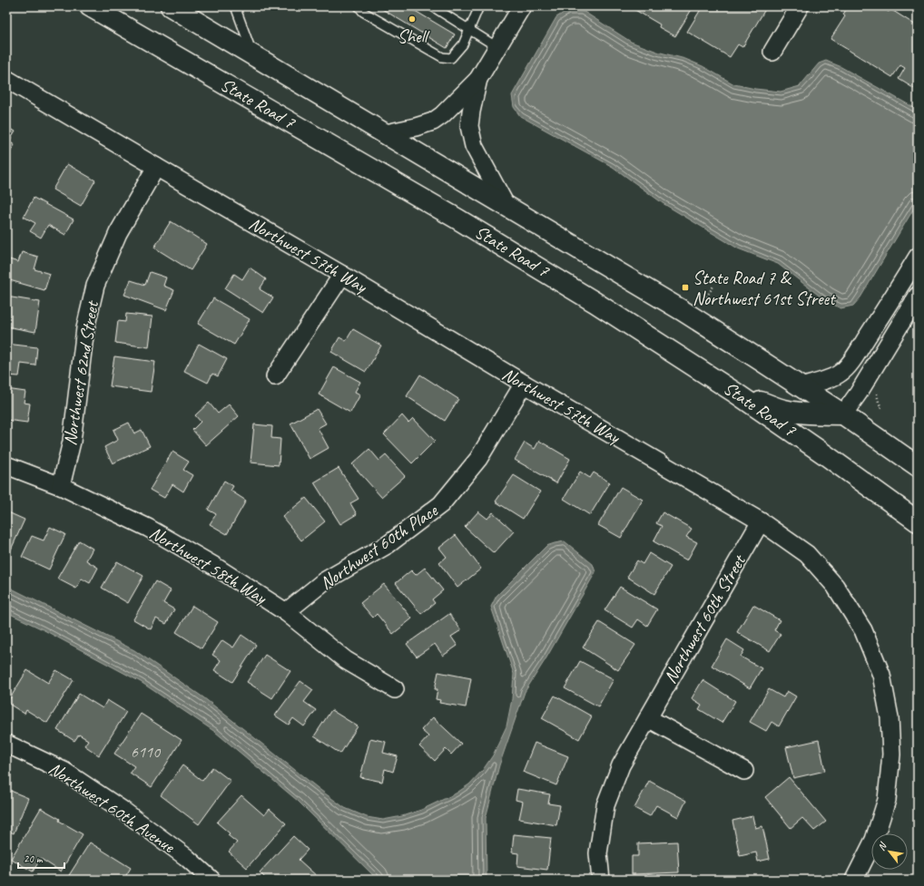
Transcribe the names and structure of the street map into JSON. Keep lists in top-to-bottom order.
{
  "streets": {
    "main road": ["State Road 7"],
    "street": [
      "Northwest 57th Way",
      "Northwest 62nd Street",
      "Northwest 60th Place",
      "Northwest 58th Way",
      "Northwest 60th Street",
      "Northwest 60th Avenue"
    ]
  },
  "crossings": [
    ["Northwest 57th Way", "Northwest 62nd Street"],
    ["Northwest 57th Way", "Northwest 60th Place"],
    ["Northwest 57th Way", "Northwest 60th Street"],
    ["Northwest 62nd Street", "Northwest 58th Way"],
    ["Northwest 60th Place", "Northwest 58th Way"]
  ],
  "places": {
    "other": ["Shell"],
    "transit": ["State Road 7 & Northwest 61st Street"]
  },
  "house_numbers": ["6110"],
  "scale_bar": "20 m",
  "north": "top left"
}
